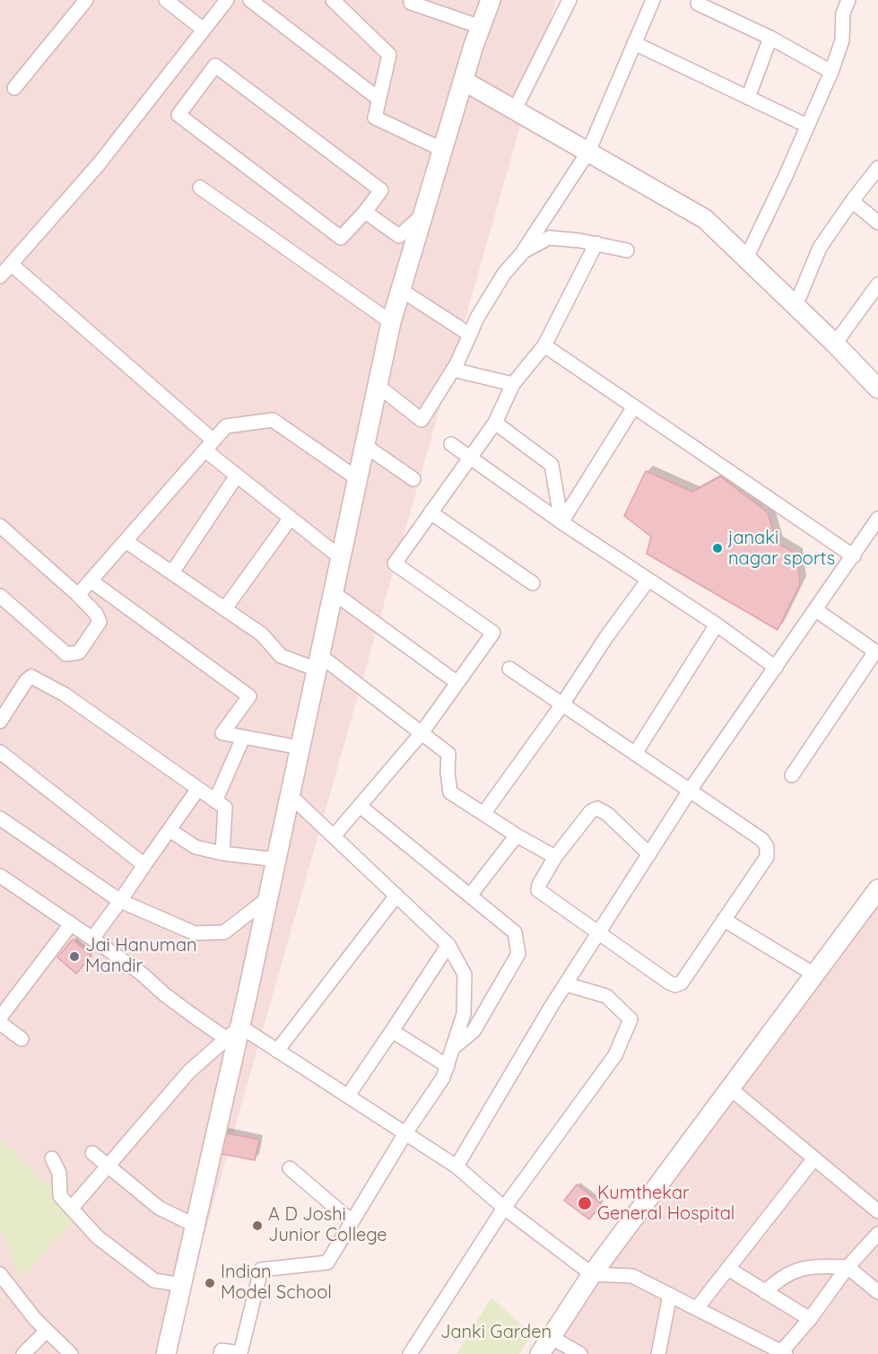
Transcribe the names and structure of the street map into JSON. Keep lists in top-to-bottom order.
{
  "parks": ["Janki Garden"],
  "places": [
    "janaki nagar sports",
    "Jai Hanuman Mandir",
    "Kumthekar General Hospital",
    "A D Joshi Junior College",
    "Indian Model School"
  ]
}
